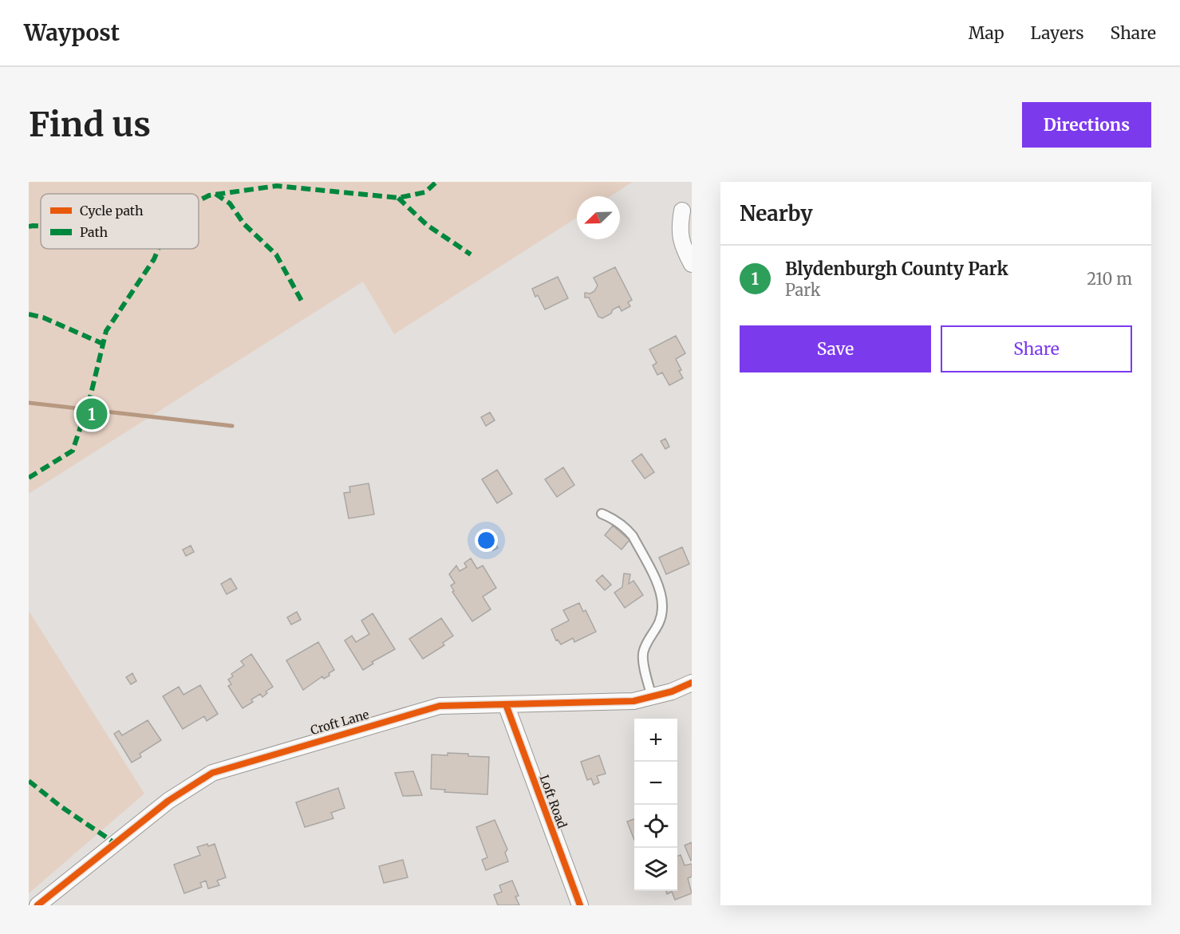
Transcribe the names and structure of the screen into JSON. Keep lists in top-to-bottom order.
{
  "streets": {
    "street": ["Croft Lane", "Loft Road"]
  },
  "crossings": [
    ["Croft Lane", "Loft Road"]
  ],
  "legend": ["Cycle path", "Path"],
  "north": "bottom left",
  "page": {
    "header": "Waypost",
    "nav": ["Map", "Layers", "Share"],
    "buttons": [
      "Directions",
      ["Save", "Share"]
    ],
    "title": "Find us",
    "heading": "Nearby",
    "list": [
      {
        "mark": "1",
        "name": "Blydenburgh County Park",
        "note": "Park",
        "value": "210 m"
      }
    ],
    "pins": "1",
    "map_buttons": ["+", "−"]
  }
}
